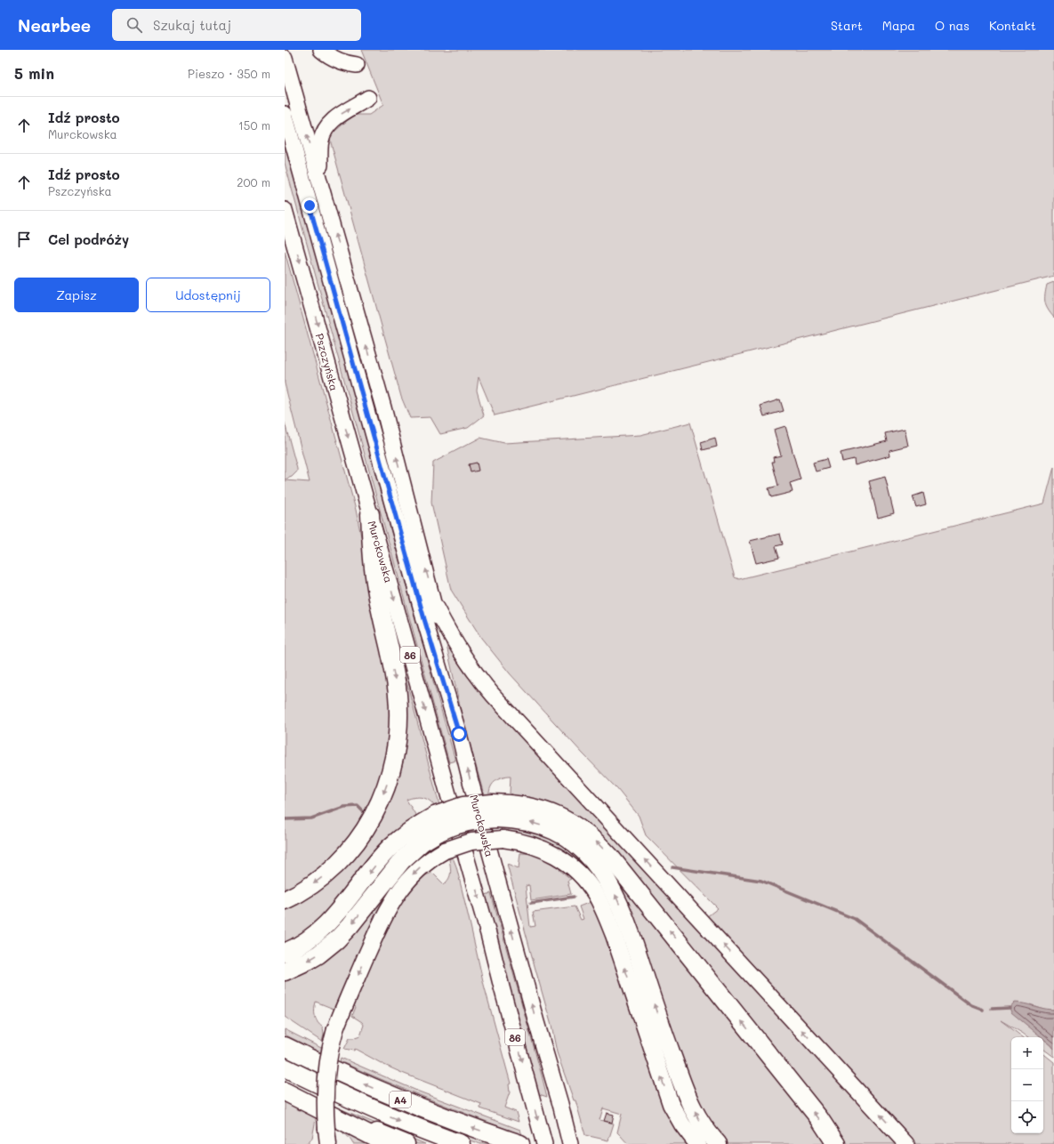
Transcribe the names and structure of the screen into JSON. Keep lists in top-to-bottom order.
{
  "streets": {
    "highway": ["A4"],
    "main road": ["Pszczyńska", "Murckowska", "86"]
  },
  "crossings": [
    ["Pszczyńska", "Murckowska"]
  ],
  "page": {
    "header": "Nearbee",
    "search": "Szukaj tutaj",
    "nav": [
      "Start",
      "Mapa",
      "O nas",
      "Kontakt"
    ],
    "heading": ["5 min", "Pieszo · 350 m"],
    "list": [
      ["Idź prosto", "Murckowska", "150 m"],
      ["Idź prosto", "Pszczyńska", "200 m"],
      "Cel podróży"
    ],
    "buttons": ["Zapisz", "Udostępnij"],
    "map_buttons": ["+", "−"]
  }
}
